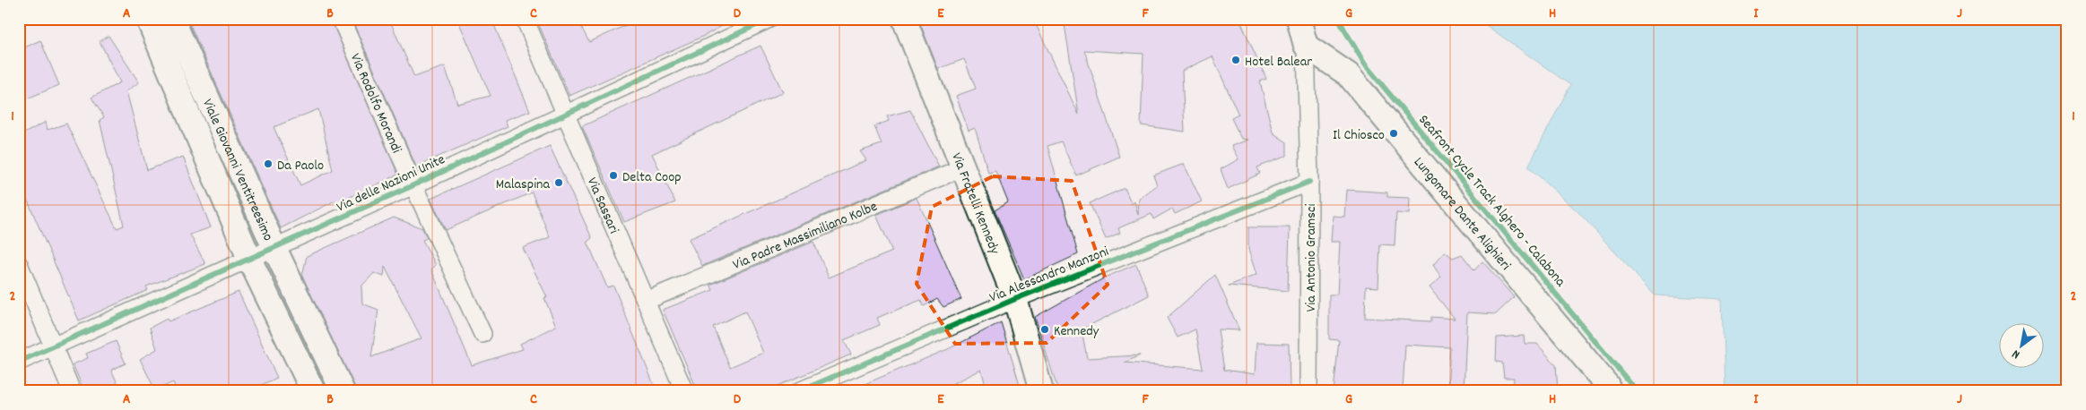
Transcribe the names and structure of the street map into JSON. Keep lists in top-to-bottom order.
{
  "streets": {
    "street": [
      "Via Rodolfo Morandi",
      "Viale Giovanni Ventitreesimo",
      "Via delle Nazioni Unite",
      "Via Fratelli Kennedy",
      "Via Sassari",
      "Lungomare Dante Alighieri",
      "Via Padre Massimiliano Kolbe",
      "Via Antonio Gramsci",
      "Via Alessandro Manzoni"
    ],
    "cycle path": ["Seafront Cycle Track Alghero - Calabona"]
  },
  "crossings": [
    ["Via Rodolfo Morandi", "Via delle Nazioni Unite"],
    ["Viale Giovanni Ventitreesimo", "Via delle Nazioni Unite"],
    ["Via delle Nazioni Unite", "Via Sassari"],
    ["Via Fratelli Kennedy", "Via Padre Massimiliano Kolbe"],
    ["Via Fratelli Kennedy", "Via Alessandro Manzoni"],
    ["Via Sassari", "Via Padre Massimiliano Kolbe"],
    ["Lungomare Dante Alighieri", "Via Antonio Gramsci"],
    ["Via Antonio Gramsci", "Via Alessandro Manzoni"]
  ],
  "places": [
    "Hotel Balear",
    "Il Chiosco",
    "Da Paolo",
    "Delta Coop",
    "Malaspina",
    "Kennedy"
  ],
  "north": "bottom left",
  "grid": {
    "columns": [
      "A",
      "B",
      "C",
      "D",
      "E",
      "F",
      "G",
      "H",
      "I",
      "J"
    ],
    "rows": ["1", "2"]
  }
}
